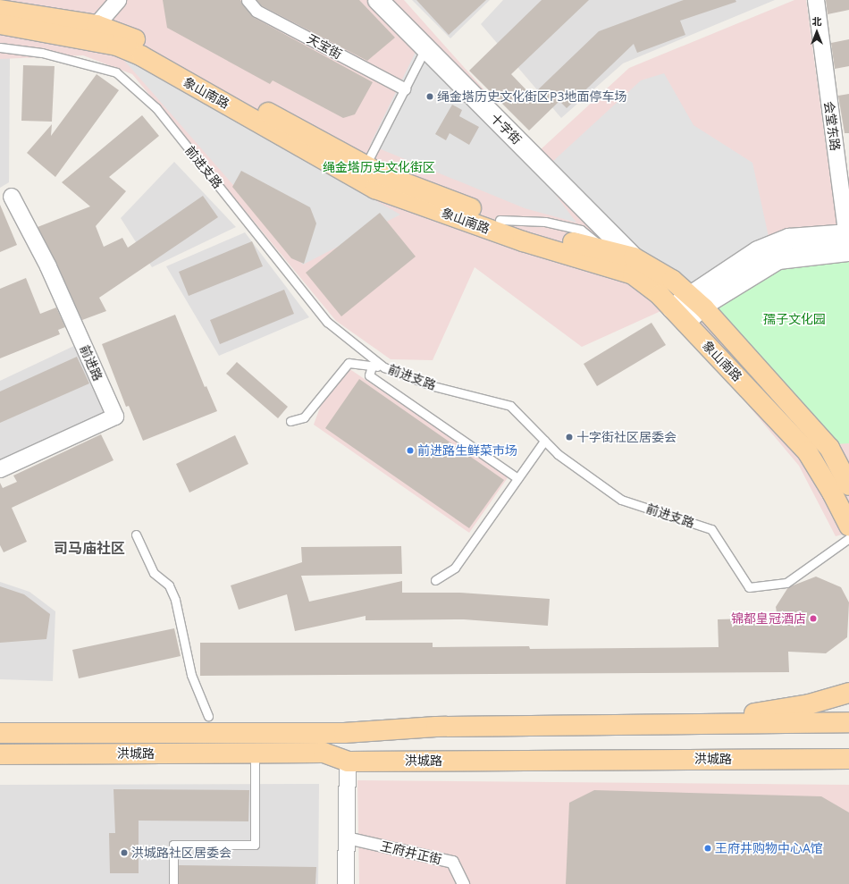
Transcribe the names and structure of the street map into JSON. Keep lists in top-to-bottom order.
{
  "streets": {
    "main road": ["象山南路", "洪城路"],
    "street": [
      "天宝街",
      "会堂东路",
      "十字街",
      "前进路",
      "王府井正街"
    ],
    "lane": ["前进支路"]
  },
  "crossings": [
    ["象山南路", "十字街"]
  ],
  "districts": ["司马庙社区"],
  "parks": ["绳金塔历史文化街区", "孺子文化园"],
  "places": [
    "绳金塔历史文化街区P3地面停车场",
    "十字街社区居委会",
    "前进路生鲜菜市场",
    "锦都皇冠酒店",
    "王府井购物中心A馆",
    "洪城路社区居委会"
  ],
  "north": "top"
}
